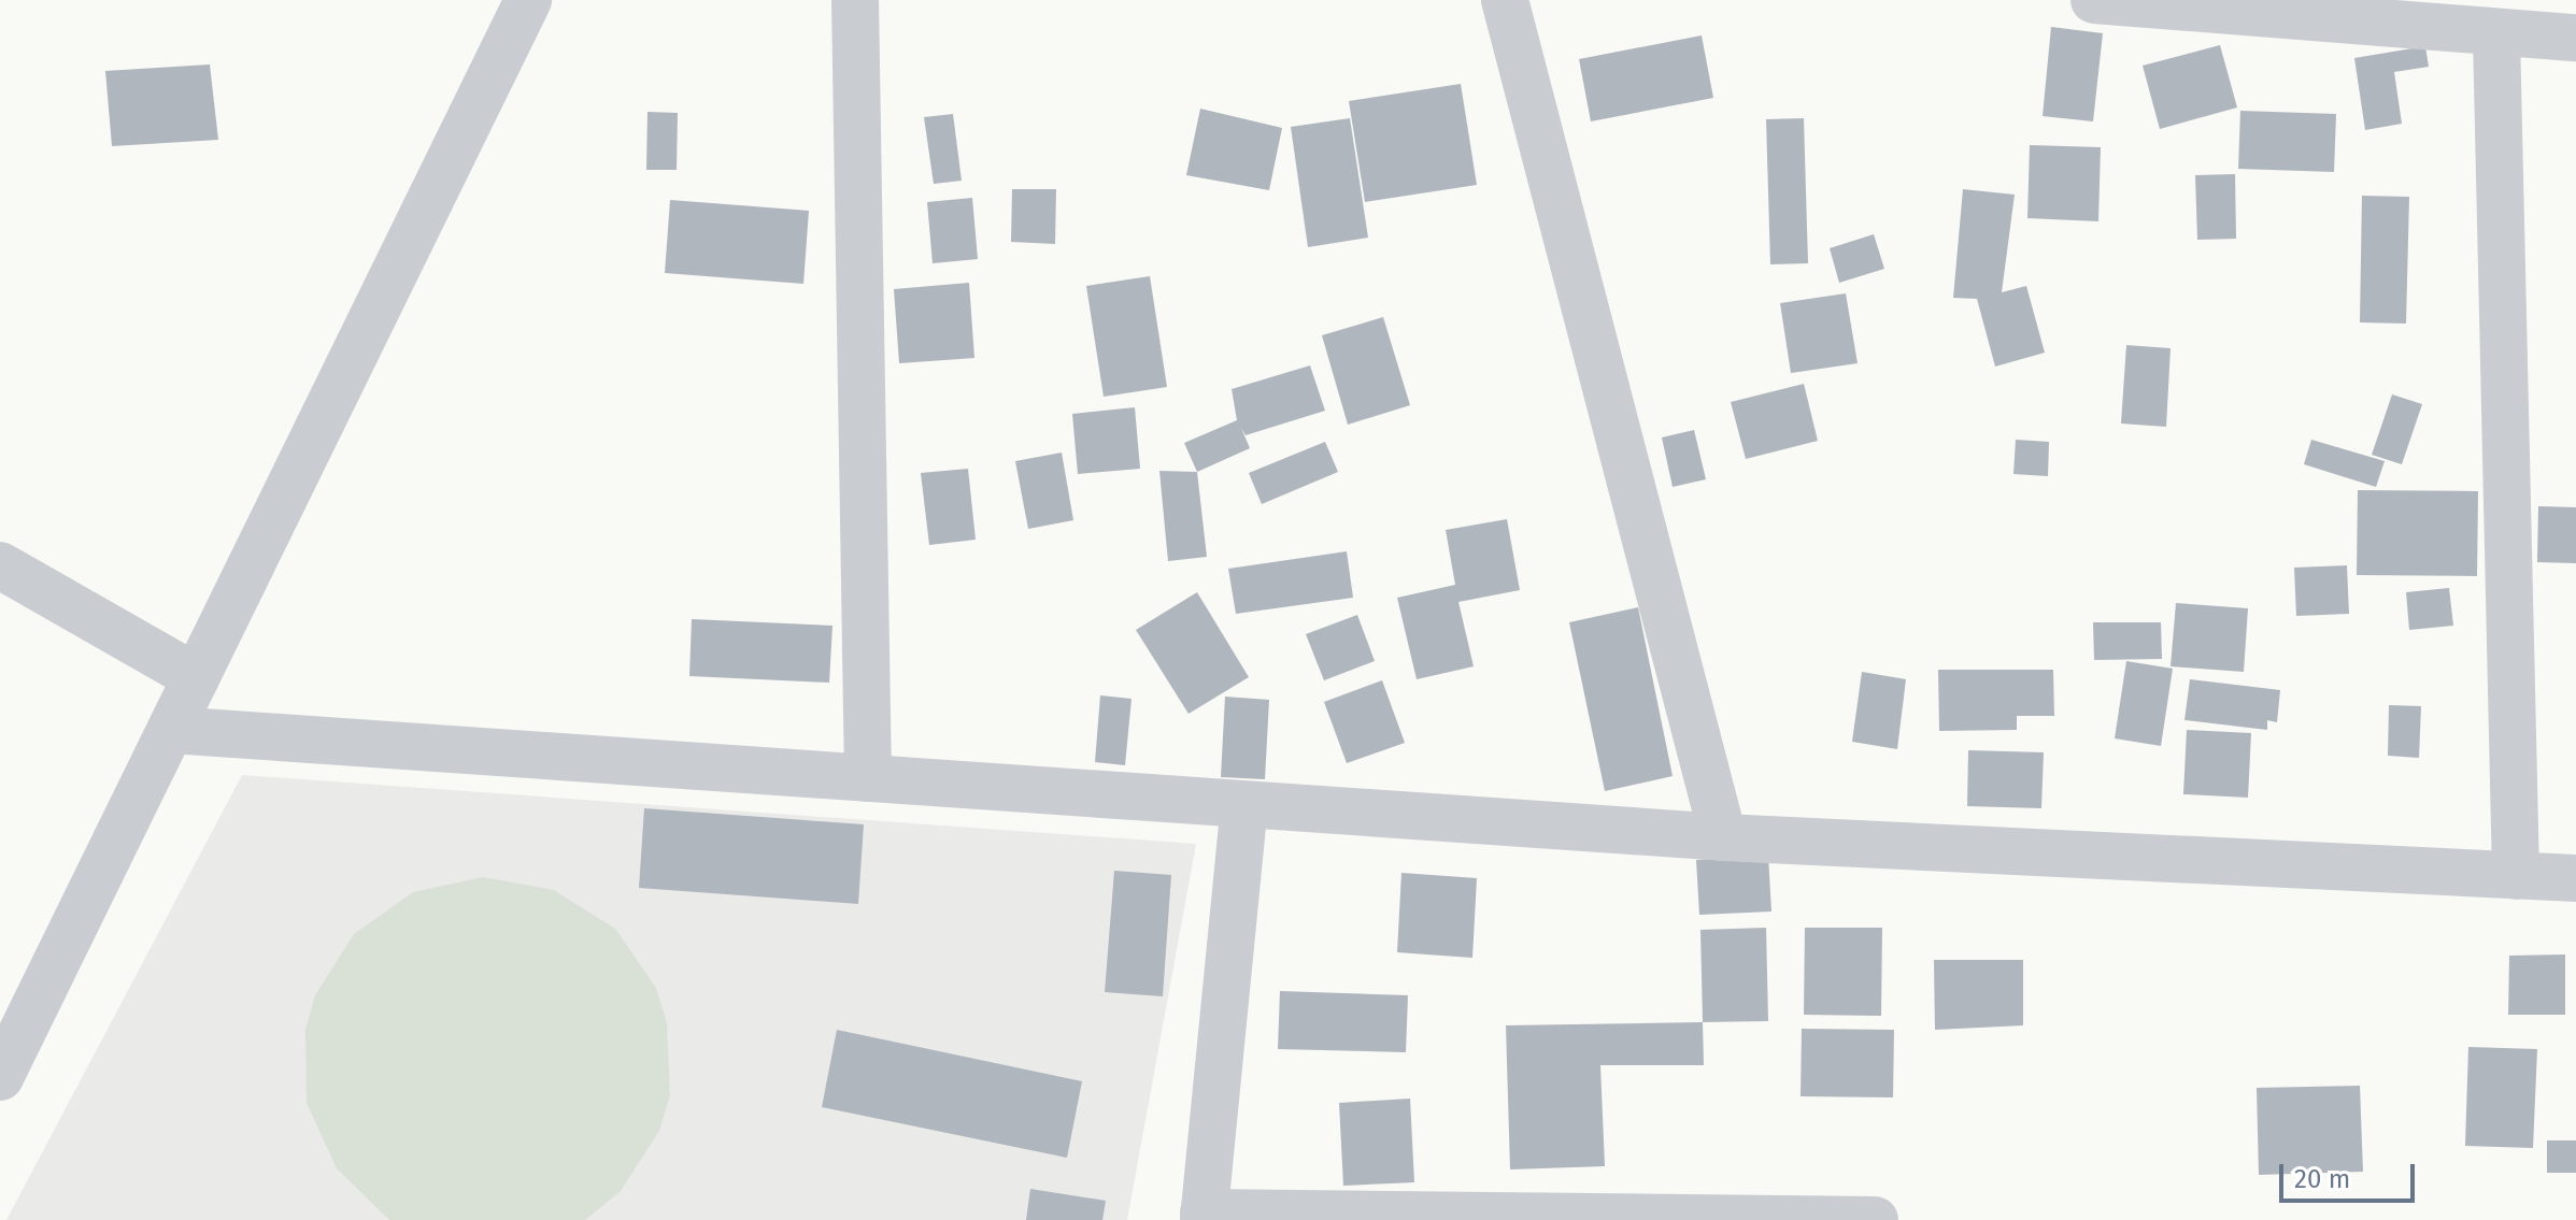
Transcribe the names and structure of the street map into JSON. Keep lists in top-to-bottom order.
{
  "scale_bar": "20 m"
}
